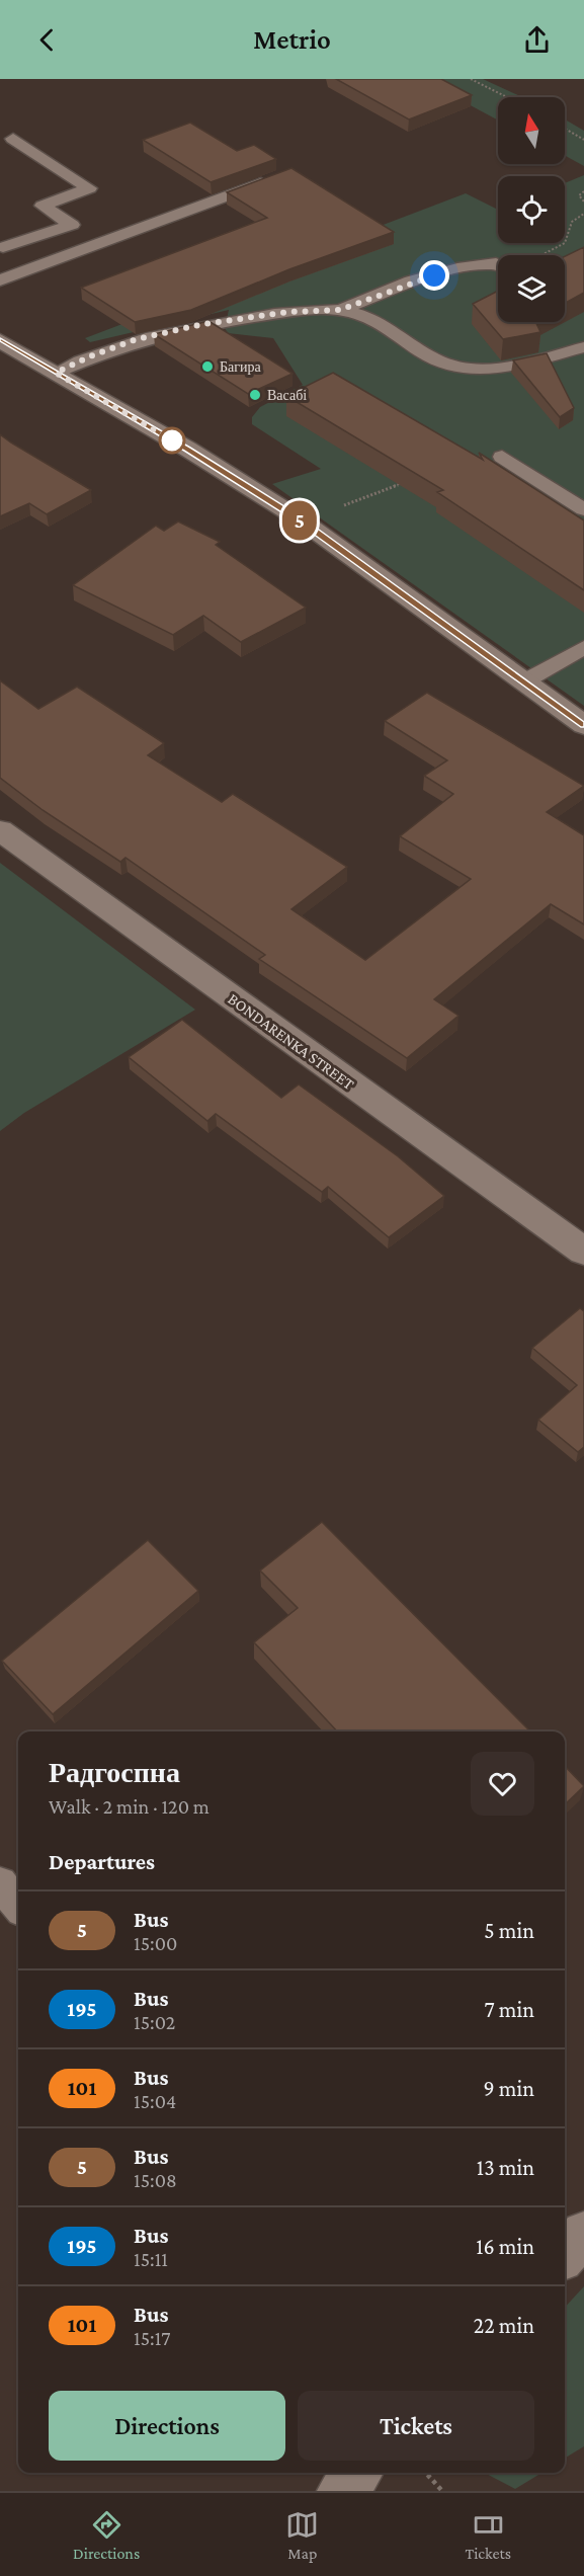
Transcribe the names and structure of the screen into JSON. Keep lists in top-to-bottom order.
{
  "streets": {
    "main road": ["BONDARENKA STREET"]
  },
  "places": ["Багира", "Васабі"],
  "lines": ["bus line 5"],
  "north": "top",
  "page": {
    "header": "Metrio",
    "on_map": "5",
    "heading": [
      ["Радгоспна", "Walk · 2 min · 120 m"],
      "Departures"
    ],
    "list": [
      {
        "mark": "5",
        "name": "Bus",
        "note": "15:00",
        "value": "5 min"
      },
      {
        "mark": "195",
        "name": "Bus",
        "note": "15:02",
        "value": "7 min"
      },
      {
        "mark": "101",
        "name": "Bus",
        "note": "15:04",
        "value": "9 min"
      },
      {
        "mark": "5",
        "name": "Bus",
        "note": "15:08",
        "value": "13 min"
      },
      {
        "mark": "195",
        "name": "Bus",
        "note": "15:11",
        "value": "16 min"
      },
      {
        "mark": "101",
        "name": "Bus",
        "note": "15:17",
        "value": "22 min"
      }
    ],
    "buttons": ["Directions", "Tickets"],
    "tabs": ["Directions", "Map", "Tickets"]
  }
}
